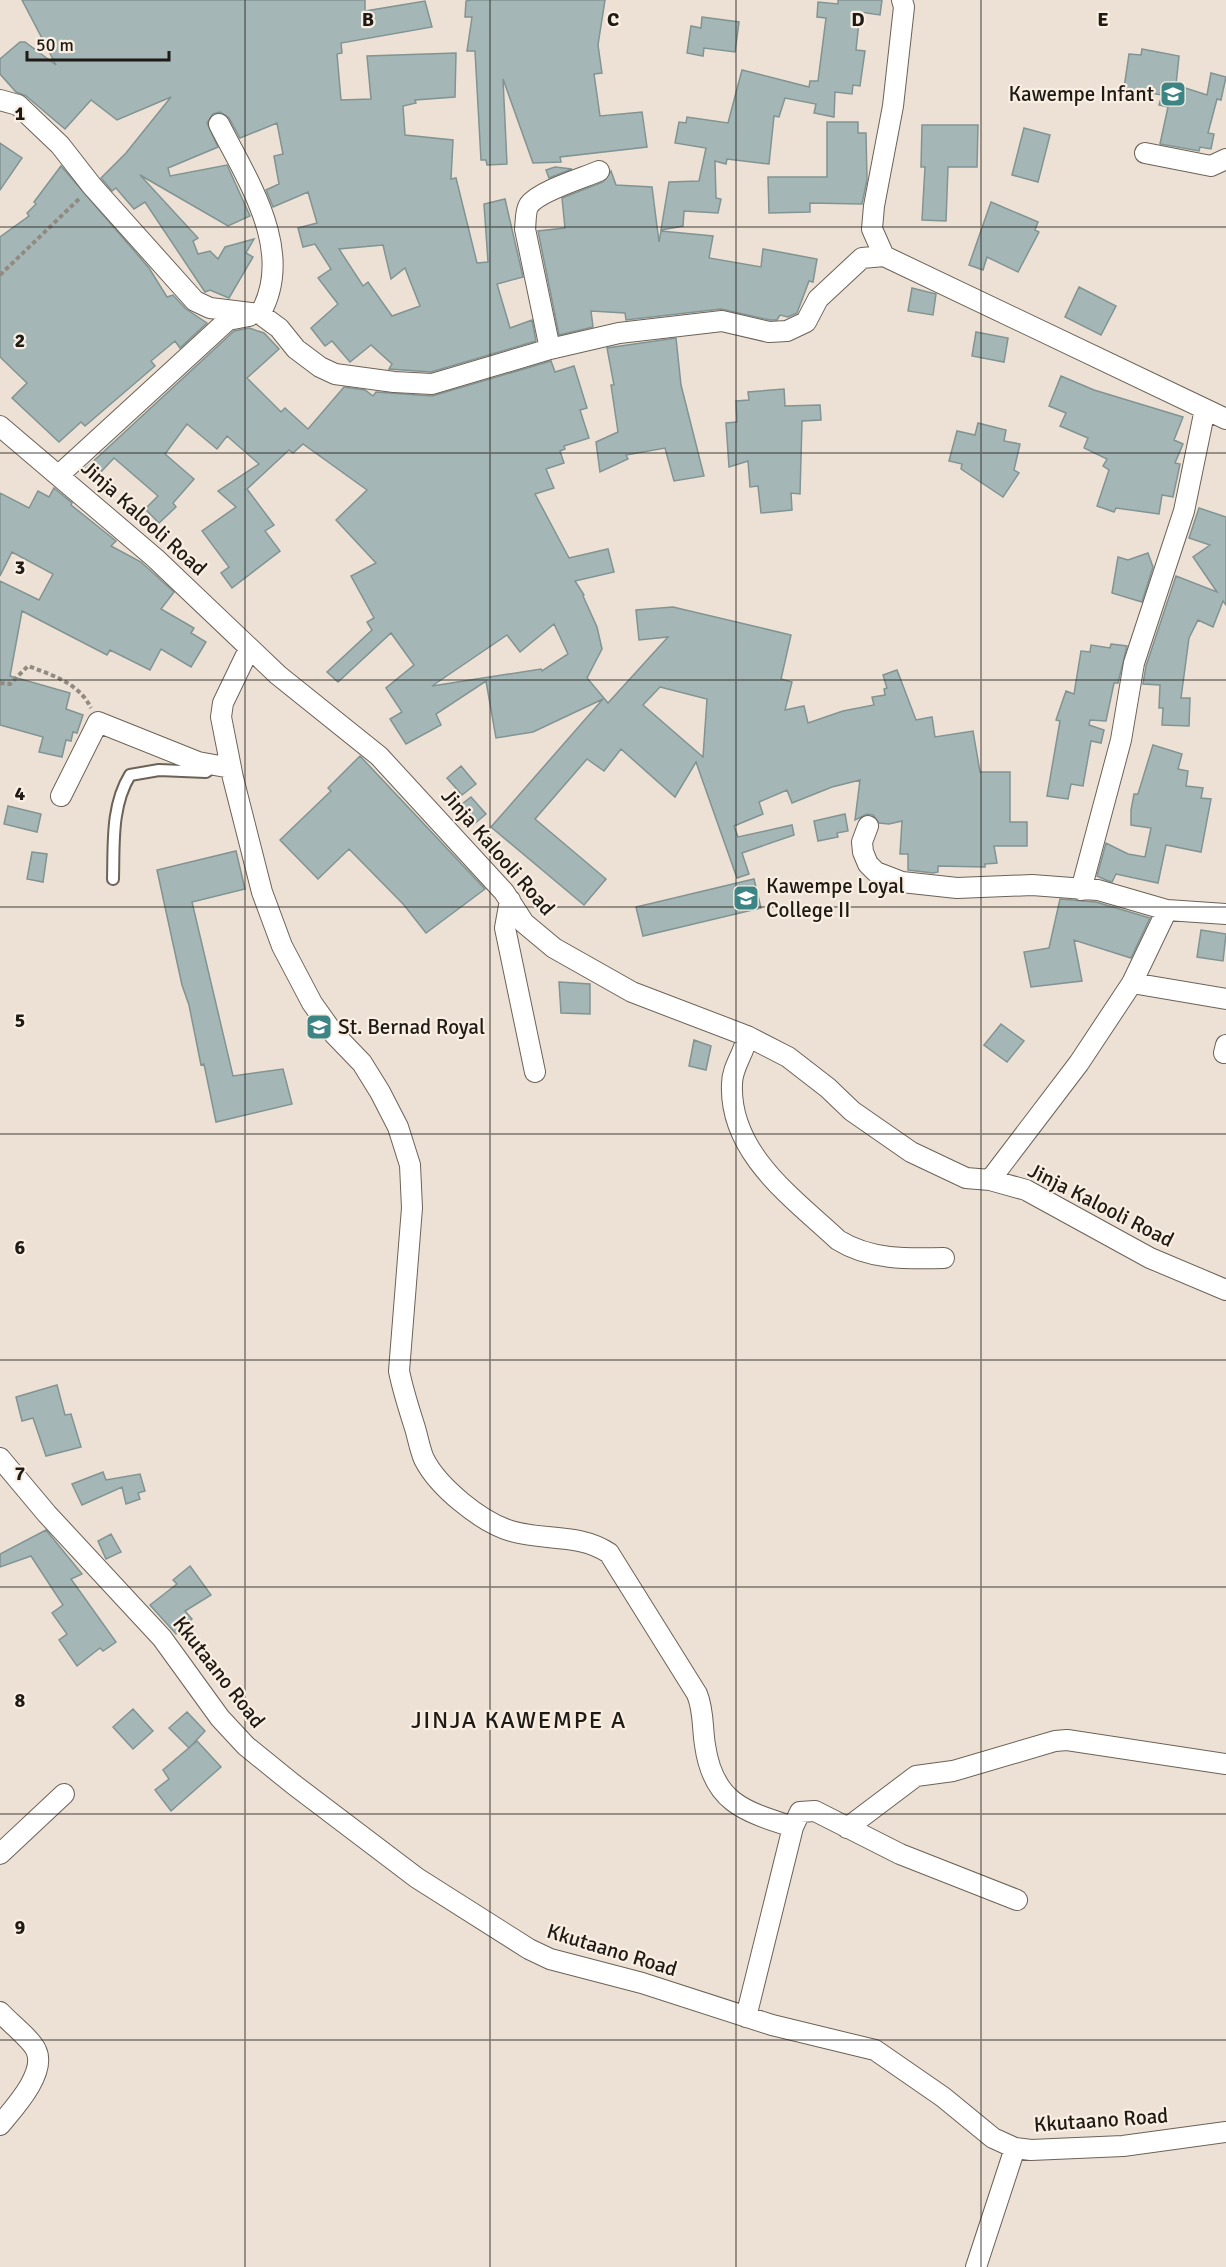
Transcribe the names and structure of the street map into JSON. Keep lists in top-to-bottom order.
{
  "streets": {
    "street": ["Jinja Kalooli Road", "Kkutaano Road"]
  },
  "districts": ["JINJA KAWEMPE A"],
  "places": {
    "school or university": ["Kawempe Infant", "Kawempe Loyal College II", "St. Bernad Royal"]
  },
  "scale_bar": "50 m",
  "grid": {
    "columns": [
      "B",
      "C",
      "D",
      "E"
    ],
    "rows": [
      "1",
      "2",
      "3",
      "4",
      "5",
      "6",
      "7",
      "8",
      "9"
    ]
  }
}
